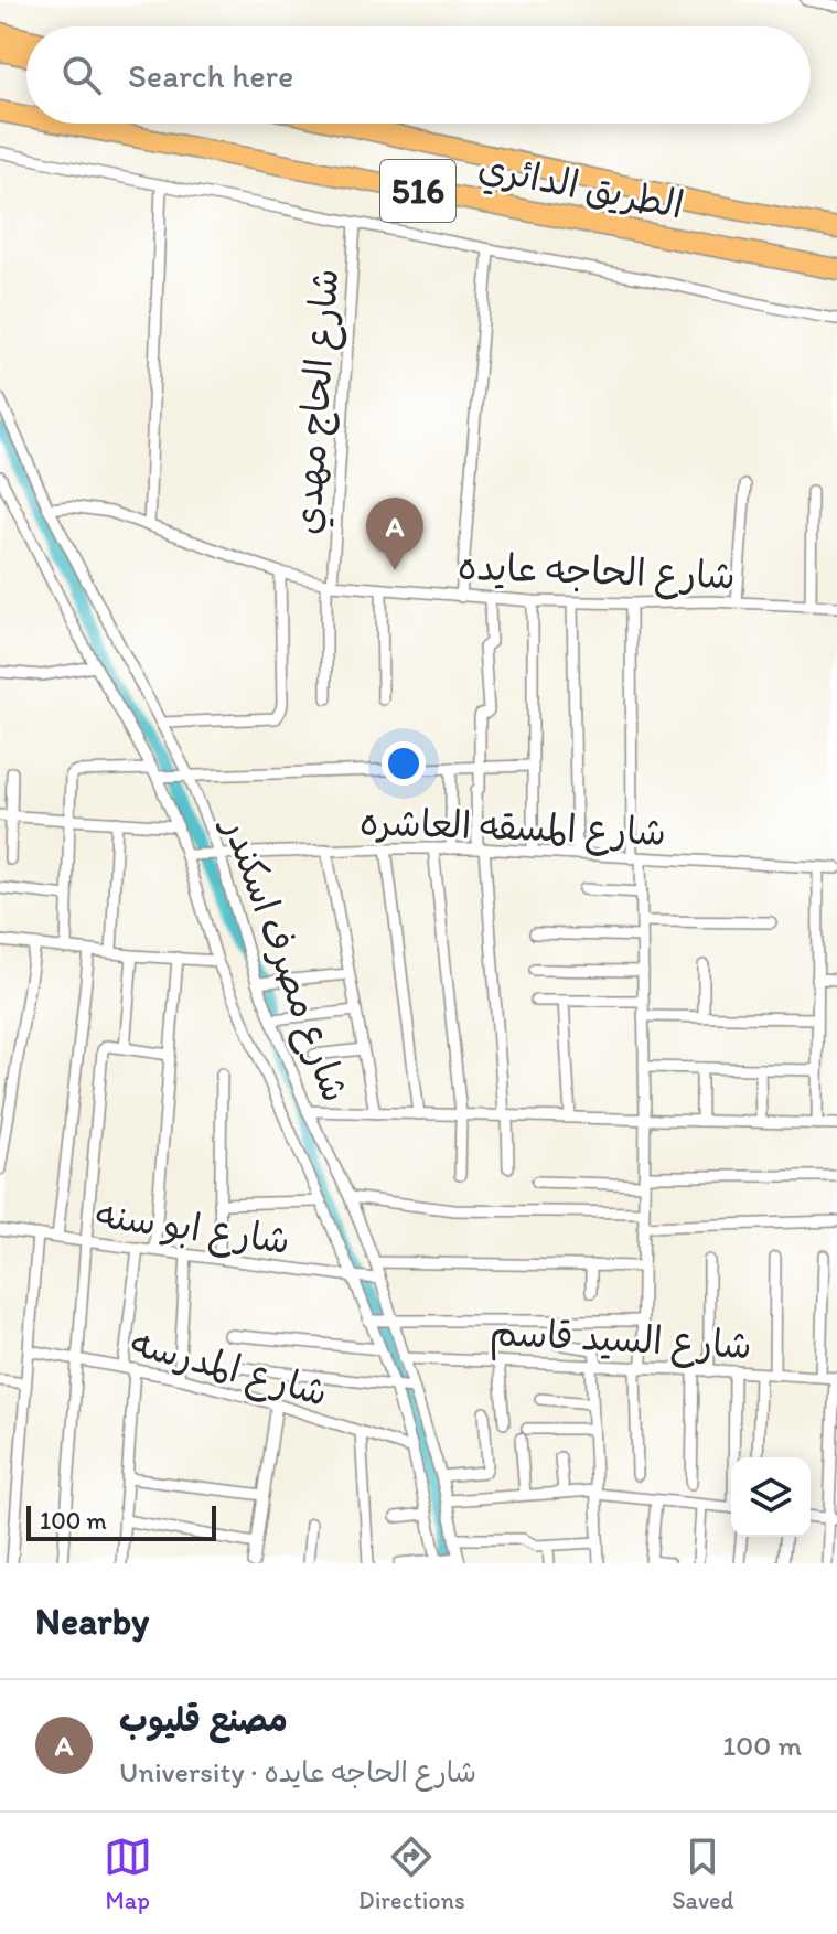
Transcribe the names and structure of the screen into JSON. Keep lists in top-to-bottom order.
{
  "streets": {
    "highway": ["الطريق الدائري", "516"],
    "street": [
      "شارع الحاج مهدي",
      "شارع الحاجه عايده",
      "شارع المسقه العاشره",
      "شارع مصرف اسكندر",
      "شارع ابو سنه",
      "شارع السيد قاسم",
      "شارع المدرسه"
    ]
  },
  "crossings": [
    ["شارع الحاج مهدي", "شارع الحاجه عايده"],
    ["شارع الحاجه عايده", "شارع مصرف اسكندر"],
    ["شارع المسقه العاشره", "شارع مصرف اسكندر"],
    ["شارع مصرف اسكندر", "شارع ابو سنه"],
    ["شارع مصرف اسكندر", "شارع السيد قاسم"],
    ["شارع مصرف اسكندر", "شارع المدرسه"]
  ],
  "scale_bar": "100 m",
  "page": {
    "search": "Search here",
    "pins": "A",
    "scale": "100 m",
    "heading": "Nearby",
    "list": [
      {
        "mark": "A",
        "name": "مصنع قليوب",
        "note": "University · شارع الحاجه عايده",
        "value": "100 m"
      }
    ],
    "nav": ["Map", "Directions", "Saved"]
  }
}
